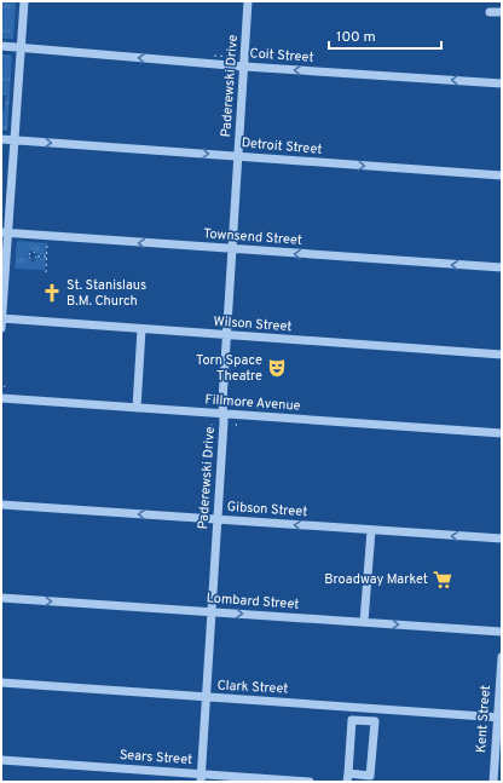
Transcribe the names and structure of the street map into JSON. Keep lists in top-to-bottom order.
{
  "streets": {
    "street": [
      "Coit Street",
      "Paderewski Drive",
      "Detroit Street",
      "Townsend Street",
      "Wilson Street",
      "Fillmore Avenue",
      "Gibson Street",
      "Lombard Street",
      "Clark Street",
      "Kent Street",
      "Sears Street"
    ]
  },
  "crossings": [
    ["Coit Street", "Paderewski Drive"],
    ["Paderewski Drive", "Detroit Street"],
    ["Paderewski Drive", "Townsend Street"],
    ["Paderewski Drive", "Wilson Street"],
    ["Paderewski Drive", "Fillmore Avenue"],
    ["Paderewski Drive", "Gibson Street"],
    ["Paderewski Drive", "Lombard Street"],
    ["Paderewski Drive", "Clark Street"],
    ["Paderewski Drive", "Sears Street"],
    ["Clark Street", "Kent Street"]
  ],
  "one_way": [
    "Coit Street",
    "Detroit Street",
    "Townsend Street",
    "Gibson Street",
    "Lombard Street"
  ],
  "places": {
    "church": ["St. Stanislaus B.M. Church"],
    "theatre": ["Torn Space Theatre"],
    "supermarket": ["Broadway Market"]
  },
  "scale_bar": "100 m"
}
